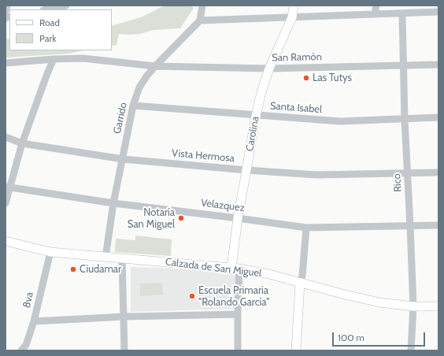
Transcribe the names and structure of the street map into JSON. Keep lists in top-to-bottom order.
{
  "streets": {
    "main road": ["Carolina", "Calzada de San Miguel"],
    "street": [
      "San Ramón",
      "Santa Isabel",
      "Garrido",
      "Vista Hermosa",
      "Rico",
      "Velazquez",
      "8va"
    ]
  },
  "crossings": [
    ["San Ramón", "Garrido"],
    ["San Ramón", "Carolina"],
    ["San Ramón", "Rico"],
    ["Santa Isabel", "Garrido"],
    ["Santa Isabel", "Carolina"],
    ["Santa Isabel", "Rico"],
    ["Garrido", "Vista Hermosa"],
    ["Garrido", "Velazquez"],
    ["Garrido", "Calzada de San Miguel"],
    ["Carolina", "Vista Hermosa"],
    ["Carolina", "Velazquez"],
    ["Carolina", "Calzada de San Miguel"],
    ["Vista Hermosa", "Rico"],
    ["Rico", "Velazquez"],
    ["Rico", "Calzada de San Miguel"],
    ["Calzada de San Miguel", "8va"]
  ],
  "places": [
    "Las Tutys",
    "Notaría San Miguel",
    "Ciudamar",
    "Escuela Primaria \"Rolando García\""
  ],
  "legend": ["Road", "Park"],
  "scale_bar": "100 m"
}
